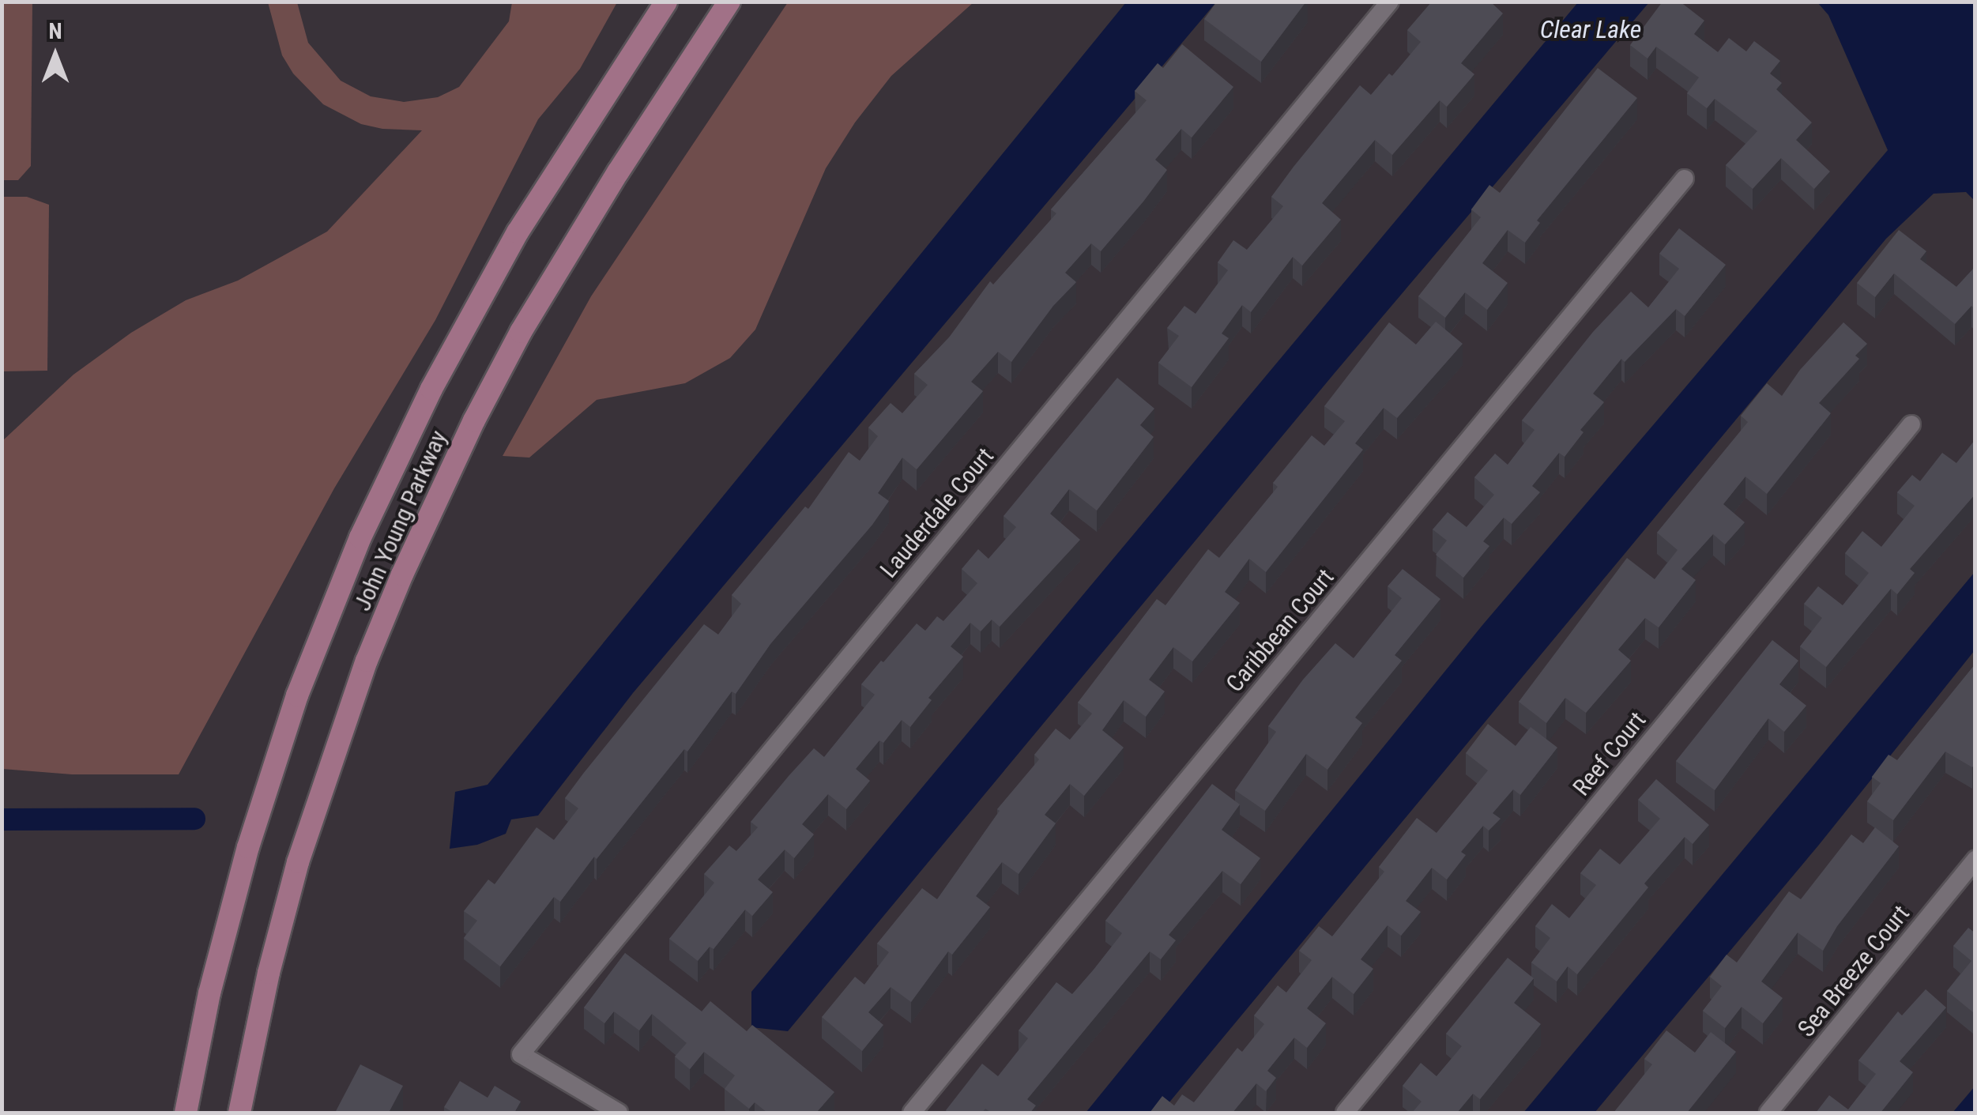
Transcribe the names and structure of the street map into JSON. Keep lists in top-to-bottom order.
{
  "streets": {
    "main road": ["John Young Parkway"],
    "street": [
      "Lauderdale Court",
      "Caribbean Court",
      "Reef Court",
      "Sea Breeze Court"
    ]
  },
  "water": ["Clear Lake"],
  "north": "top"
}
